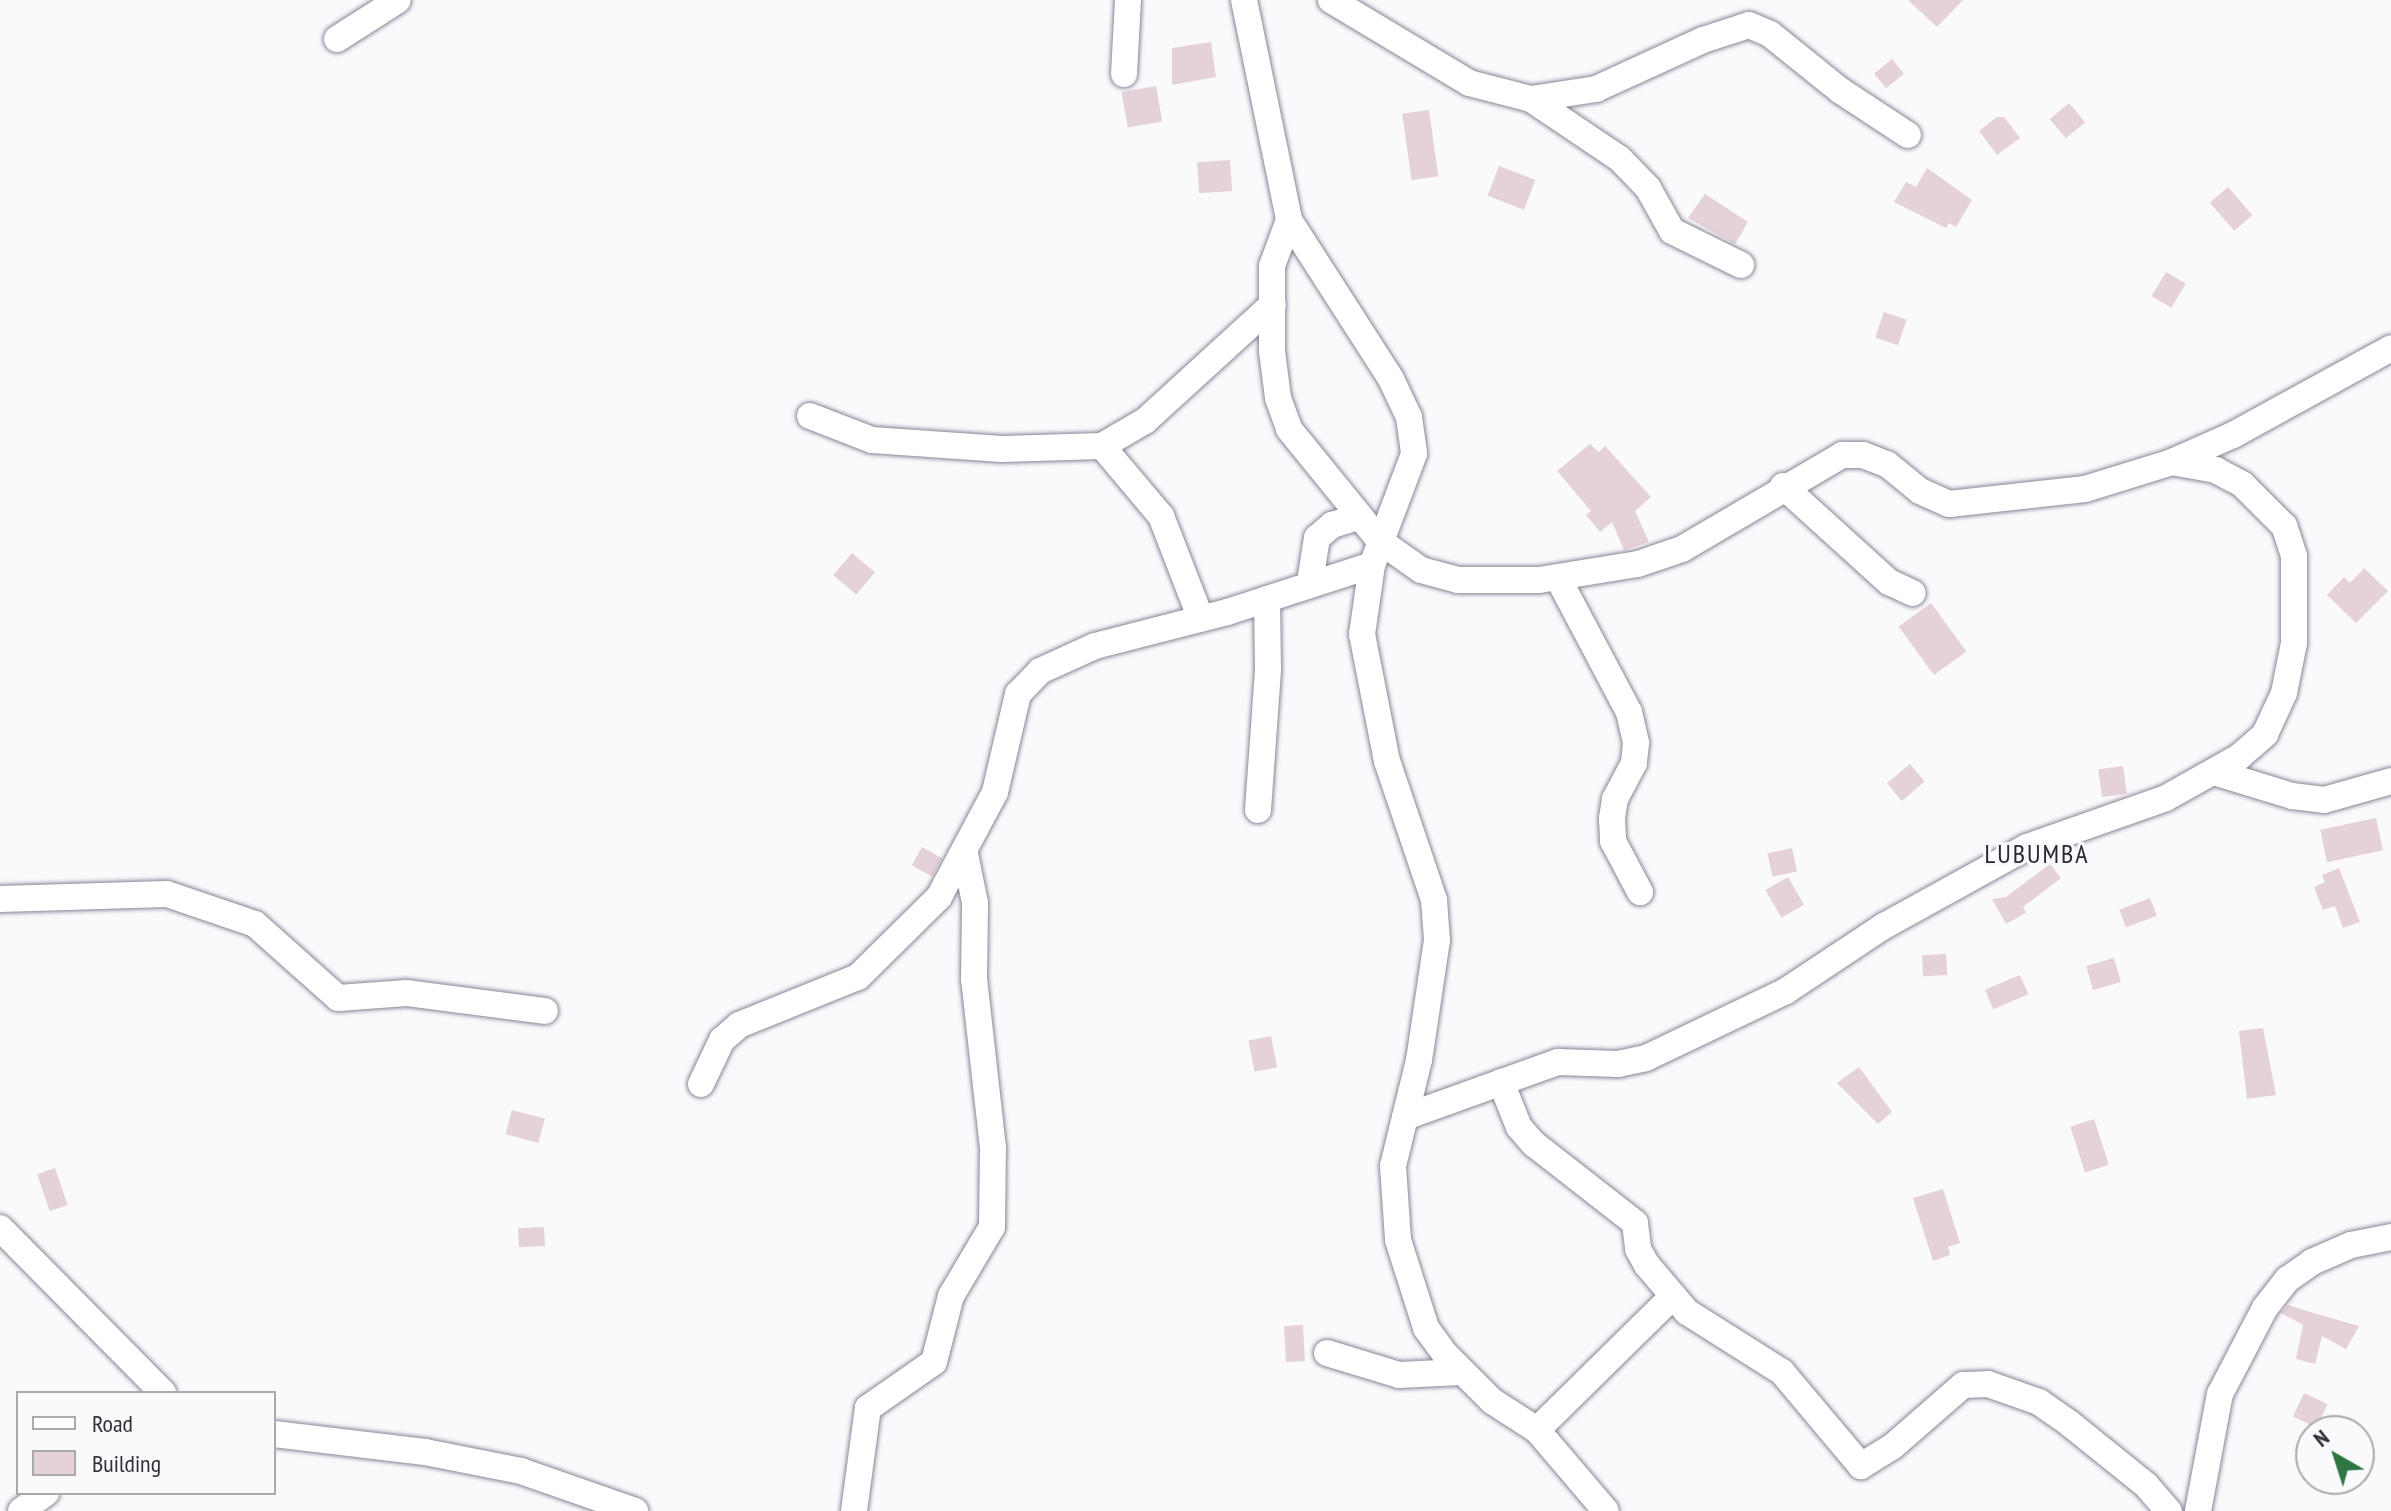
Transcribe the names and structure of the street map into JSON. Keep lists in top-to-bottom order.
{
  "districts": ["LUBUMBA"],
  "legend": ["Road", "Building"],
  "north": "top left"
}
